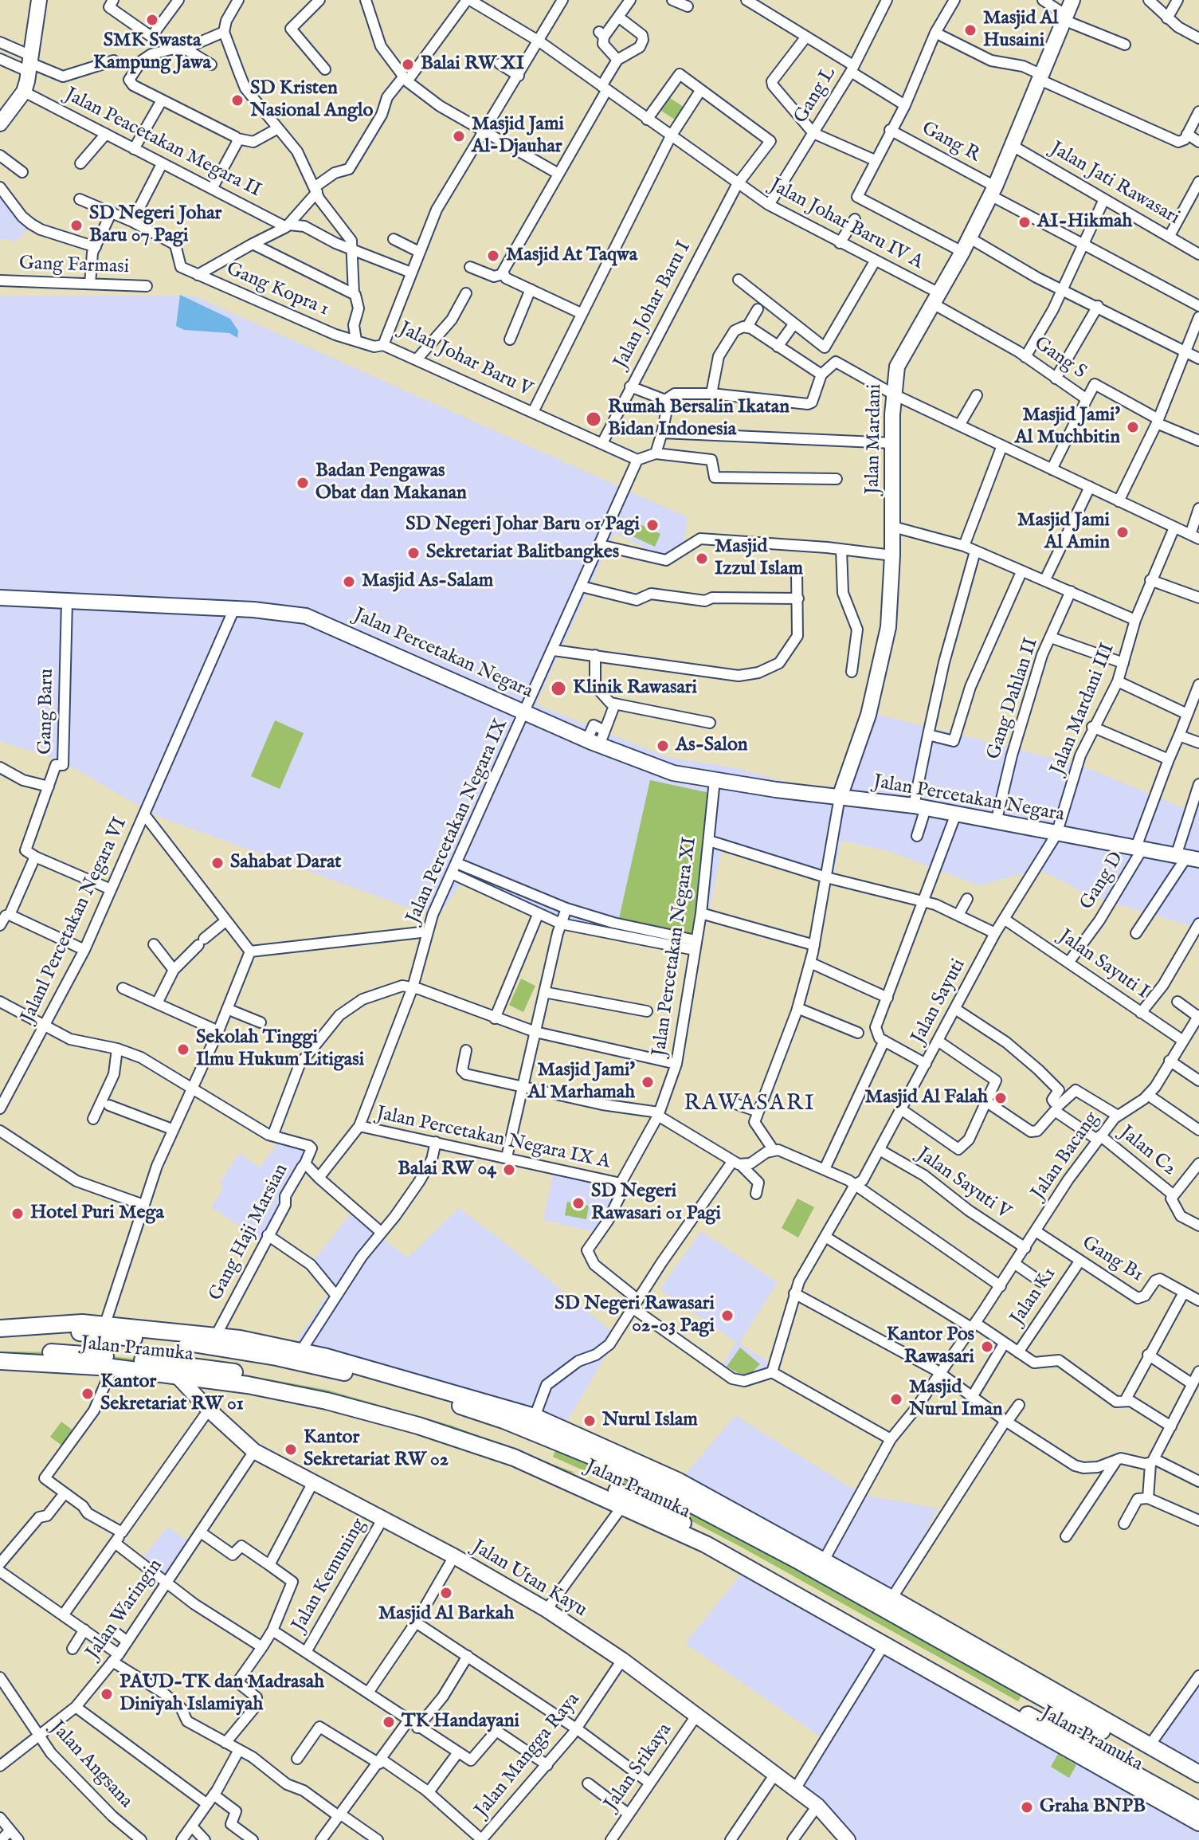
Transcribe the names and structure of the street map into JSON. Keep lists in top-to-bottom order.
{
  "streets": {
    "main road": ["Jalan Pramuka"],
    "street": [
      "Gang L",
      "Gang R",
      "Jalan Peacetakan Megara II",
      "Jalan Jati Rawasari",
      "Jalan Johar Baru IV A",
      "Gang Farmasi",
      "Gang Kopra 1",
      "Jalan Johar Baru I",
      "Gang S",
      "Jalan Johar Baru V",
      "Jalan Mardani",
      "Jalan Percetakan Negara",
      "Gang Dahlan II",
      "Jalan Mardani III",
      "Gang Baru",
      "Jalan Percetakan Negara IX",
      "Gang D",
      "Jalanl Percetakan Negara VI",
      "Jalan Percetakan Negara XI",
      "Jalan Sayuti I",
      "Jalan Sayuti",
      "Jalan Percetakan Negara IX A",
      "Jalan C2",
      "Jalan Bacang",
      "Jalan Sayuti V",
      "Gang Haji Marsian",
      "Gang B1",
      "Jalan K1",
      "Jalan Kemuning",
      "Jalan Utan Kayu",
      "Jalan Waringin",
      "Jalan Mangga Raya",
      "Jalan Angsana",
      "Jalan Srikaya"
    ]
  },
  "crossings": [
    ["Gang L", "Jalan Johar Baru IV A"],
    ["Gang R", "Jalan Mardani"],
    ["Jalan Peacetakan Megara II", "Jalan Johar Baru V"],
    ["Jalan Jati Rawasari", "Jalan Mardani"],
    ["Jalan Johar Baru IV A", "Jalan Johar Baru I"],
    ["Jalan Johar Baru IV A", "Gang S"],
    ["Jalan Johar Baru IV A", "Jalan Johar Baru V"],
    ["Jalan Johar Baru IV A", "Jalan Mardani"],
    ["Gang Kopra 1", "Jalan Johar Baru V"],
    ["Jalan Johar Baru I", "Jalan Johar Baru V"],
    ["Gang S", "Jalan Mardani"],
    ["Jalan Johar Baru V", "Jalan Percetakan Negara IX"],
    ["Jalan Mardani", "Jalan Percetakan Negara"],
    ["Jalan Percetakan Negara", "Gang Dahlan II"],
    ["Jalan Percetakan Negara", "Jalan Mardani III"],
    ["Jalan Percetakan Negara", "Gang Baru"],
    ["Jalan Percetakan Negara", "Jalan Percetakan Negara IX"],
    ["Jalan Percetakan Negara", "Gang D"],
    ["Jalan Percetakan Negara", "Jalanl Percetakan Negara VI"],
    ["Jalan Percetakan Negara", "Jalan Percetakan Negara XI"],
    ["Jalan Percetakan Negara", "Jalan Sayuti"],
    ["Jalan Mardani III", "Jalan Sayuti"],
    ["Jalan Percetakan Negara IX", "Jalan Percetakan Negara IX A"],
    ["Jalan Percetakan Negara IX", "Gang Haji Marsian"],
    ["Gang D", "Jalan Sayuti I"],
    ["Jalan Percetakan Negara XI", "Jalan Percetakan Negara IX A"],
    ["Jalan Sayuti I", "Jalan Sayuti"],
    ["Jalan Sayuti I", "Jalan Bacang"],
    ["Jalan Sayuti", "Jalan Sayuti V"],
    ["Jalan C2", "Jalan Bacang"],
    ["Jalan Bacang", "Jalan Sayuti V"],
    ["Jalan Bacang", "Gang B1"],
    ["Jalan Bacang", "Jalan Pramuka"],
    ["Gang Haji Marsian", "Jalan Pramuka"],
    ["Gang B1", "Jalan K1"],
    ["Jalan Pramuka", "Jalan Utan Kayu"],
    ["Jalan Kemuning", "Jalan Utan Kayu"],
    ["Jalan Utan Kayu", "Jalan Waringin"],
    ["Jalan Utan Kayu", "Jalan Mangga Raya"],
    ["Jalan Utan Kayu", "Jalan Srikaya"],
    ["Jalan Waringin", "Jalan Angsana"]
  ],
  "districts": ["RAWASARI"],
  "places": [
    "SMK Swasta Kampung Jawa",
    "Masjid Al Husaini",
    "Balai RW XI",
    "SD Kristen Nasional Anglo",
    "Masjid Jami Al-Djauhar",
    "AI-Hikmah",
    "SD Negeri Johar Baru 07 Pagi",
    "Masjid At Taqwa",
    "Rumah Bersalin Ikatan Bidan Indonesia",
    "Masjid Jami' Al Muchbitin",
    "Badan Pengawas Obat dan Makanan",
    "SD Negeri Johar Baru 01 Pagi",
    "Masjid Jami Al Amin",
    "Sekretariat Balitbangkes",
    "Masjid Izzul Islam",
    "Masjid As-Salam",
    "Klinik Rawasari",
    "As-Salon",
    "Sahabat Darat",
    "Sekolah Tinggi Ilmu Hukum Litigasi",
    "Masjid Jami' Al Marhamah",
    "Masjid Al Falah",
    "Balai RW 04",
    "SD Negeri Rawasari 01 Pagi",
    "Hotel Puri Mega",
    "SD Negeri Rawasari 02-03 Pagi",
    "Kantor Pos Rawasari",
    "Kantor Sekretariat RW 01",
    "Masjid Nurul Iman",
    "Nurul Islam",
    "Kantor Sekretariat RW 02",
    "Masjid Al Barkah",
    "PAUD-TK dan Madrasah Diniyah Islamiyah",
    "TK Handayani",
    "Graha BNPB"
  ]
}
